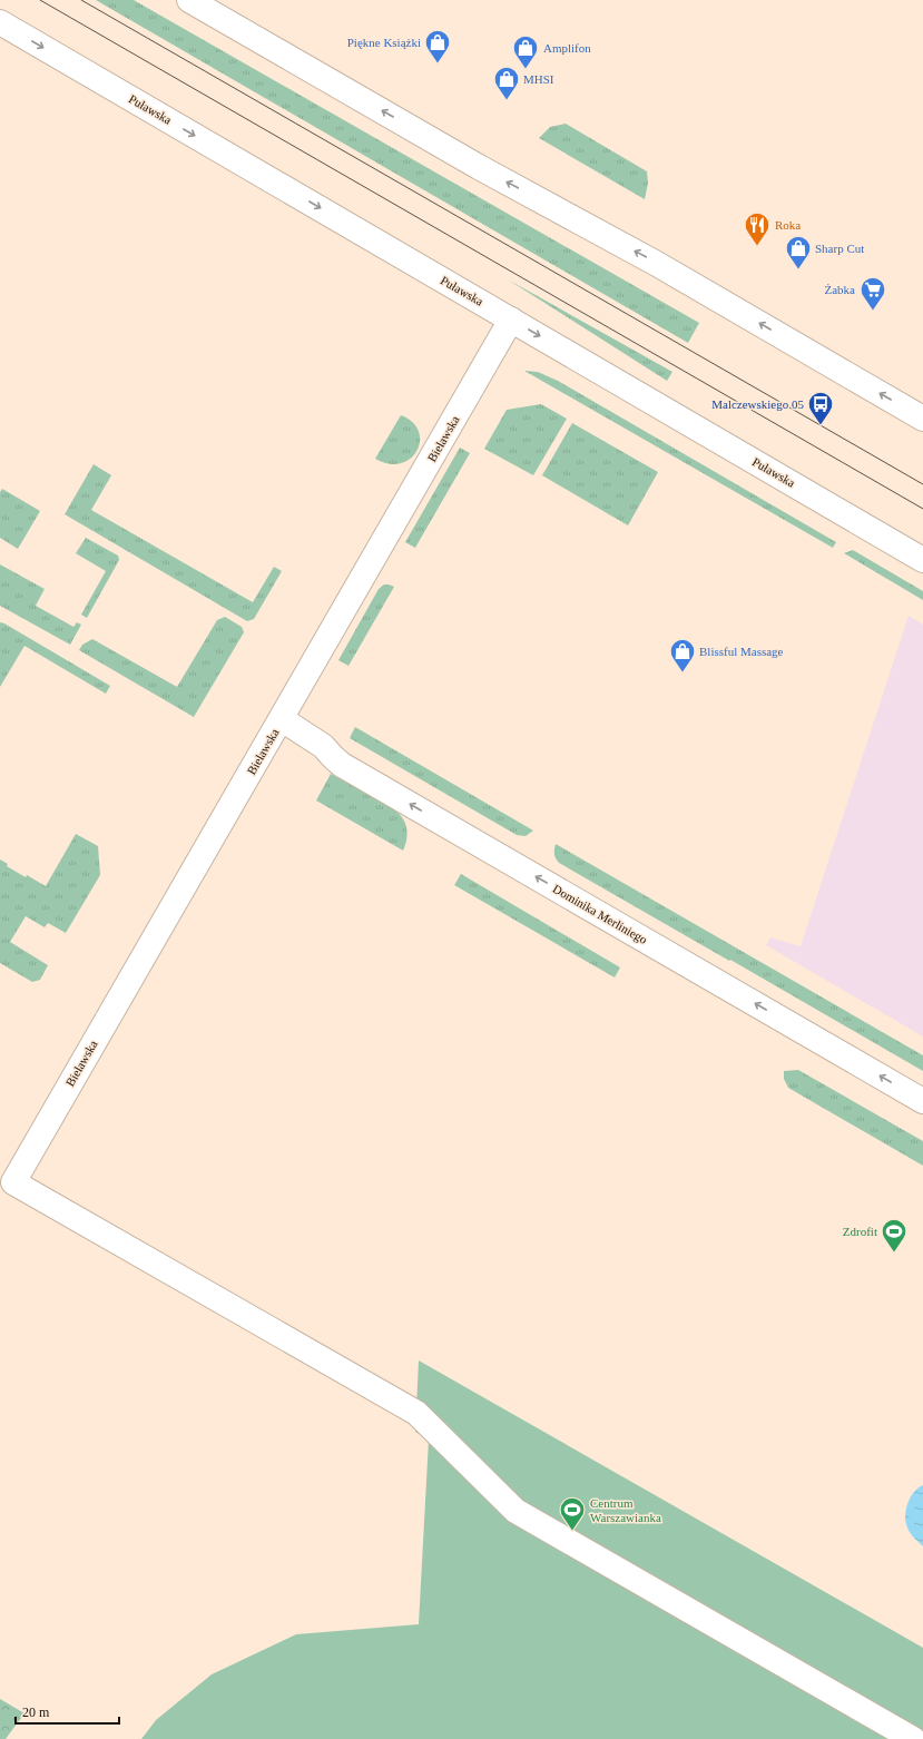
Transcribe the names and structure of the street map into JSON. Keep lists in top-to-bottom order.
{
  "streets": {
    "street": ["Puławska", "Bielawska", "Dominika Merliniego"]
  },
  "crossings": [
    ["Puławska", "Bielawska"],
    ["Bielawska", "Dominika Merliniego"]
  ],
  "one_way": ["Dominika Merliniego"],
  "places": {
    "shop": [
      "Piękne Książki",
      "Amplifon",
      "MHSI",
      "Sharp Cut",
      "Blissful Massage"
    ],
    "restaurant": ["Roka"],
    "supermarket": ["Żabka"],
    "bus stop": ["Malczewskiego 05"],
    "sports": ["Zdrofit", "Centrum Warszawianka"]
  },
  "scale_bar": "20 m"
}
